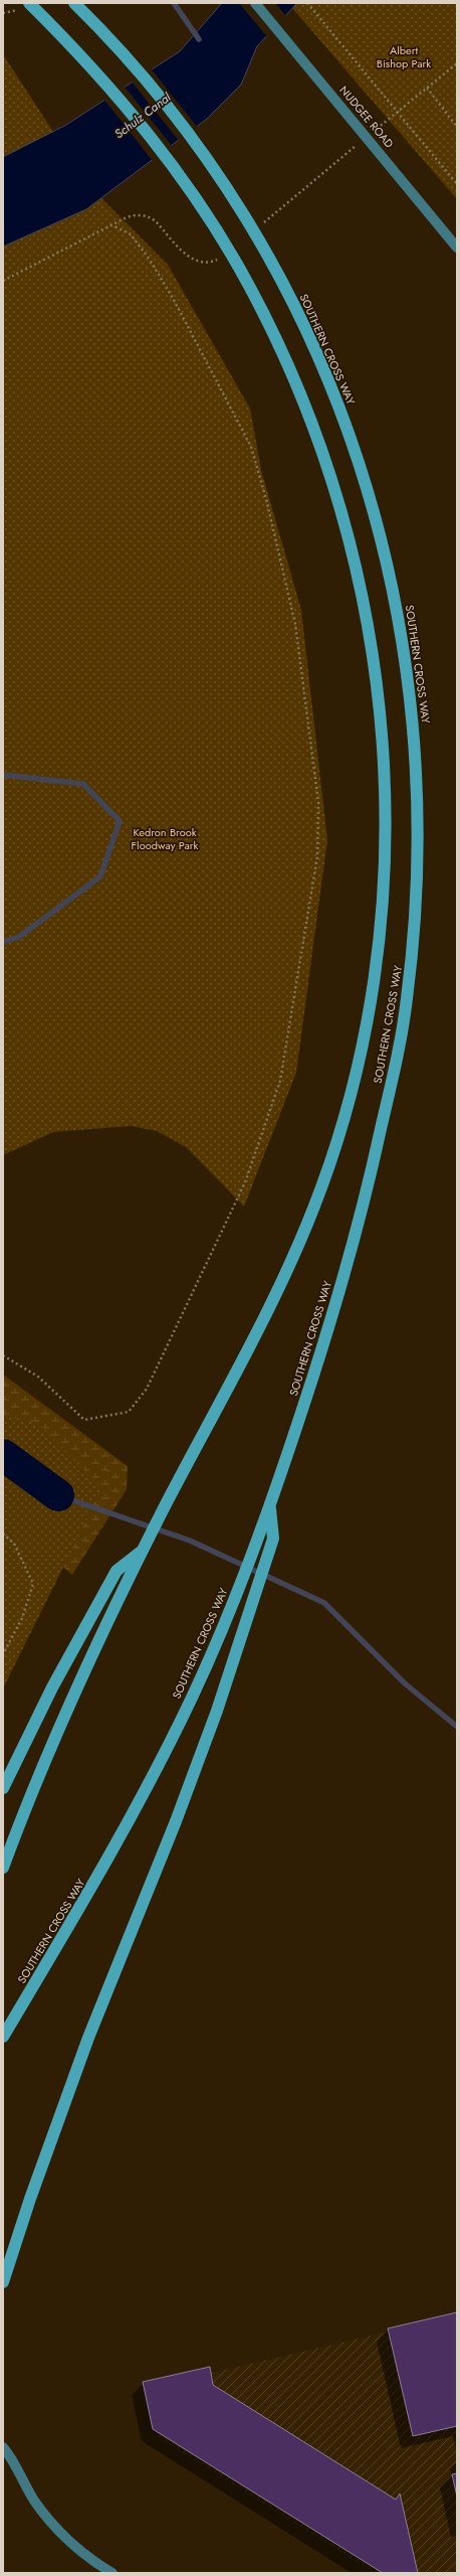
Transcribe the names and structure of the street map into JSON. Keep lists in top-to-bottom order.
{
  "streets": {
    "highway": ["SOUTHERN CROSS WAY"],
    "main road": ["NUDGEE ROAD"]
  },
  "water": ["Schulz Canal"],
  "parks": ["Albert Bishop Park", "Kedron Brook Floodway Park"]
}
